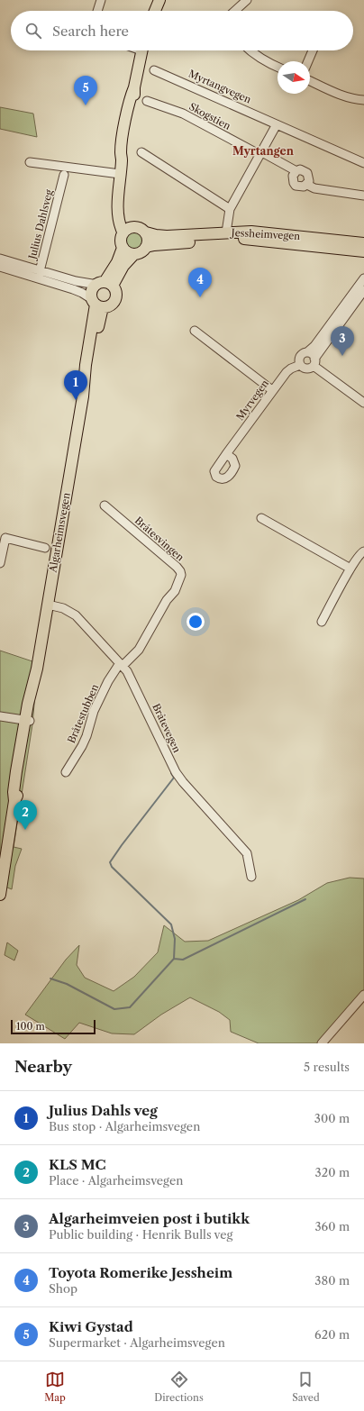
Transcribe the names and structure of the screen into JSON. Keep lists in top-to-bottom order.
{
  "streets": {
    "main road": ["Jessheimvegen", "Algarheimsvegen"],
    "street": [
      "Myrtangvegen",
      "Skogstien",
      "Julius Dahlsveg",
      "Myrvegen",
      "Bråtesvingen",
      "Bråtestubben",
      "Bråtevegen"
    ]
  },
  "crossings": [
    ["Algarheimsvegen", "Bråtevegen"],
    ["Bråtesvingen", "Bråtestubben"],
    ["Bråtesvingen", "Bråtevegen"],
    ["Bråtestubben", "Bråtevegen"]
  ],
  "districts": ["Myrtangen"],
  "scale_bar": "100 m",
  "north": "right",
  "page": {
    "search": "Search here",
    "pins": [
      "5",
      "4",
      "3",
      "1",
      "2"
    ],
    "scale": "100 m",
    "heading": ["Nearby", "5 results"],
    "list": [
      {
        "mark": "1",
        "name": "Julius Dahls veg",
        "note": "Bus stop · Algarheimsvegen",
        "value": "300 m"
      },
      {
        "mark": "2",
        "name": "KLS MC",
        "note": "Place · Algarheimsvegen",
        "value": "320 m"
      },
      {
        "mark": "3",
        "name": "Algarheimveien post i butikk",
        "note": "Public building · Henrik Bulls veg",
        "value": "360 m"
      },
      {
        "mark": "4",
        "name": "Toyota Romerike Jessheim",
        "note": "Shop",
        "value": "380 m"
      },
      {
        "mark": "5",
        "name": "Kiwi Gystad",
        "note": "Supermarket · Algarheimsvegen",
        "value": "620 m"
      }
    ],
    "nav": ["Map", "Directions", "Saved"]
  }
}
